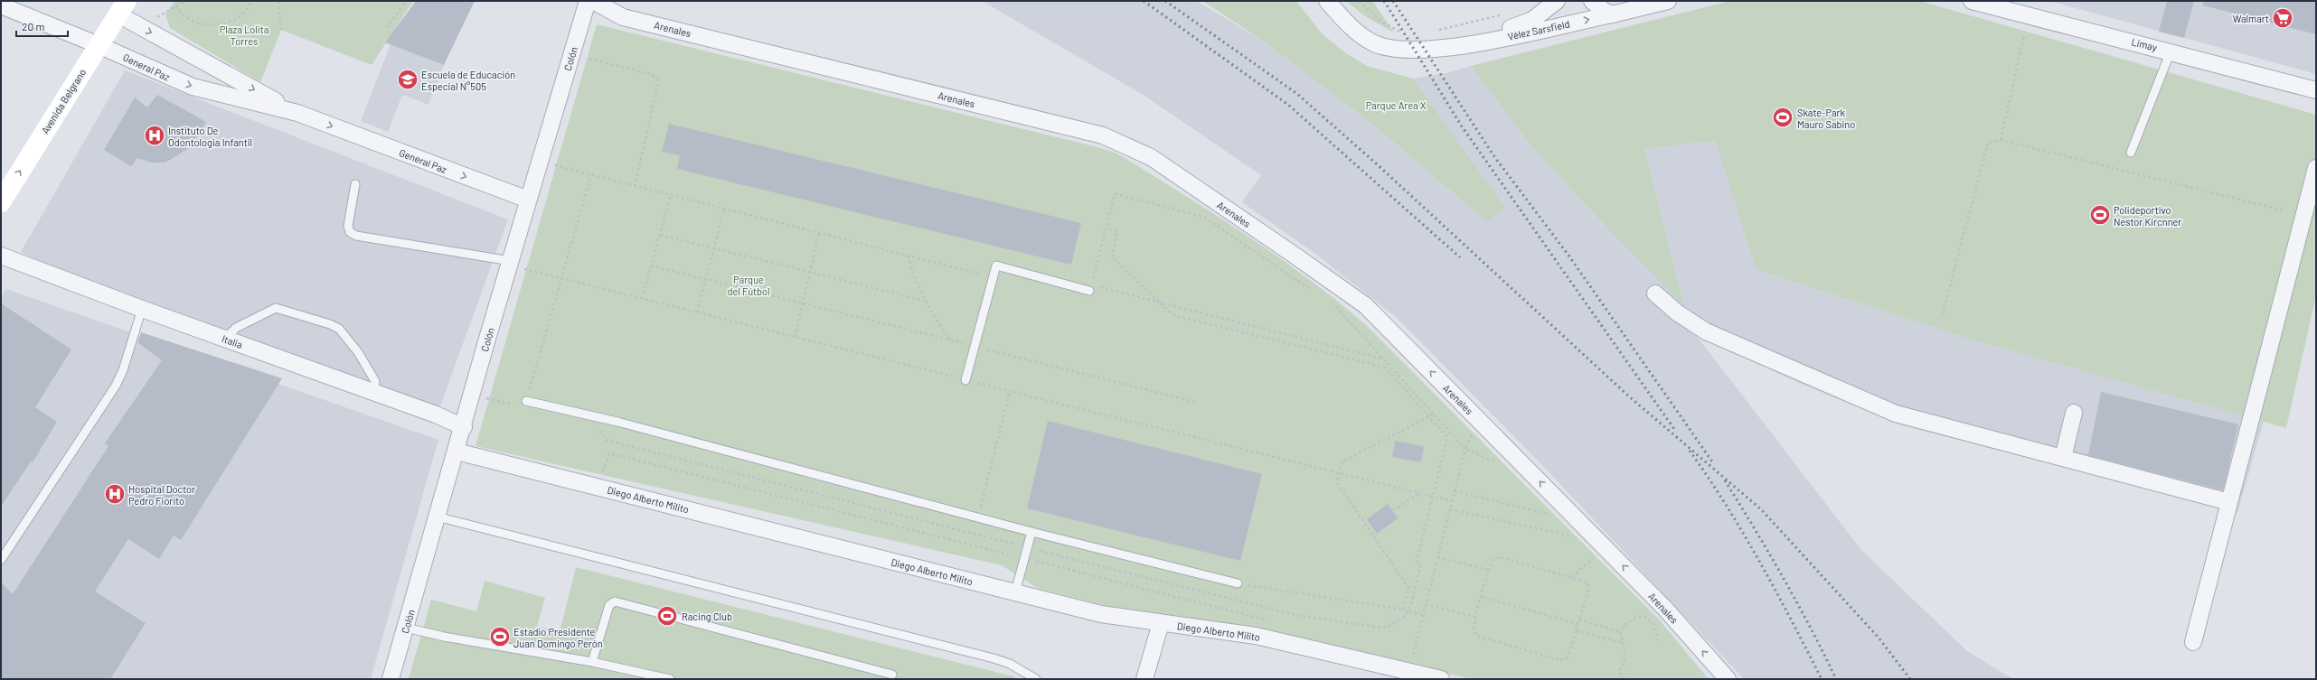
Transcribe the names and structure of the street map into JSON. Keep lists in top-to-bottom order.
{
  "streets": {
    "main road": ["Avenida Belgrano"],
    "street": [
      "Arenales",
      "Vélez Sarsfield",
      "Limay",
      "Colón",
      "General Paz",
      "Italia",
      "Diego Alberto Milito"
    ]
  },
  "crossings": [
    ["Colón", "General Paz"],
    ["Colón", "Italia"],
    ["Colón", "Diego Alberto Milito"],
    ["General Paz", "Avenida Belgrano"]
  ],
  "one_way": ["Arenales", "General Paz", "Avenida Belgrano"],
  "parks": ["Plaza Lolita Torres", "Parque Area X", "Parque del Fútbol"],
  "places": {
    "supermarket": ["Walmart"],
    "school or university": ["Escuela de Educación Especial N°505"],
    "sports": [
      "Skate-Park Mauro Sabino",
      "Polideportivo Nestor Kircnner",
      "Racing Club",
      "Estadio Presidente Juan Domingo Perón"
    ],
    "hospital": ["Instituto De Odontologia Infantil", "Hospital Doctor Pedro Fiorito"]
  },
  "scale_bar": "20 m"
}
